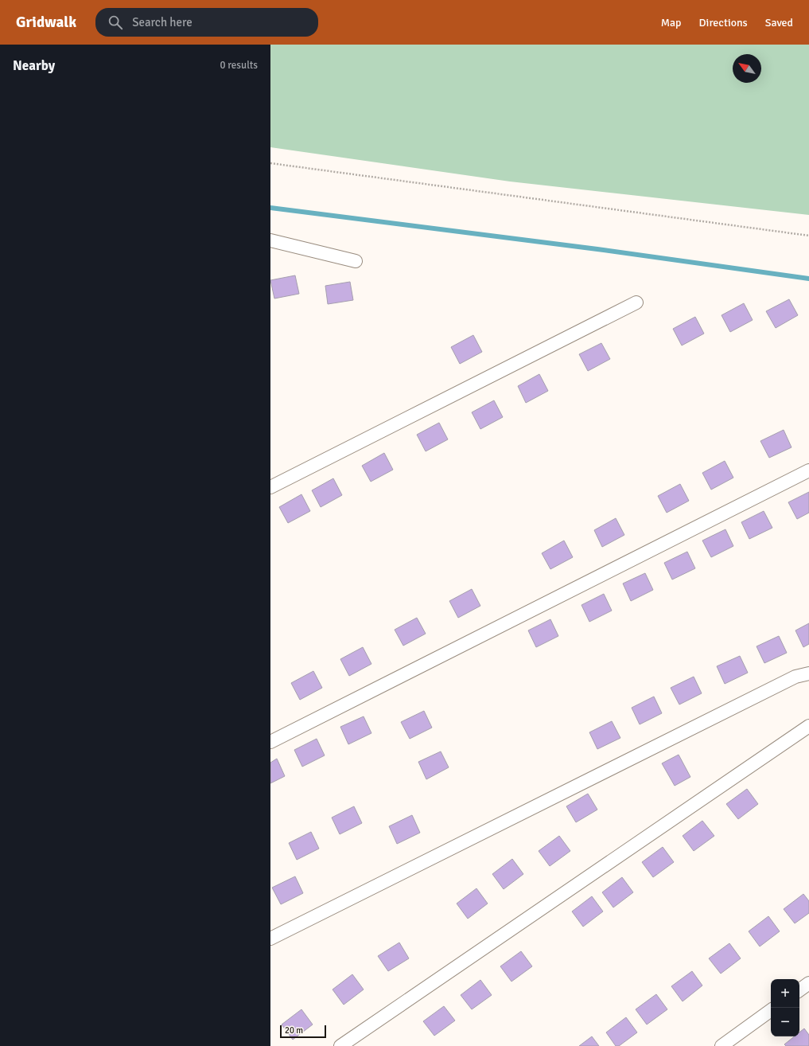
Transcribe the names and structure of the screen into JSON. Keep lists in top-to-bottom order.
{
  "scale_bar": "20 m",
  "north": "top left",
  "page": {
    "header": "Gridwalk",
    "search": "Search here",
    "nav": ["Map", "Directions", "Saved"],
    "heading": ["Nearby", "0 results"],
    "map_buttons": ["+", "−"],
    "scale": "20 m"
  }
}
